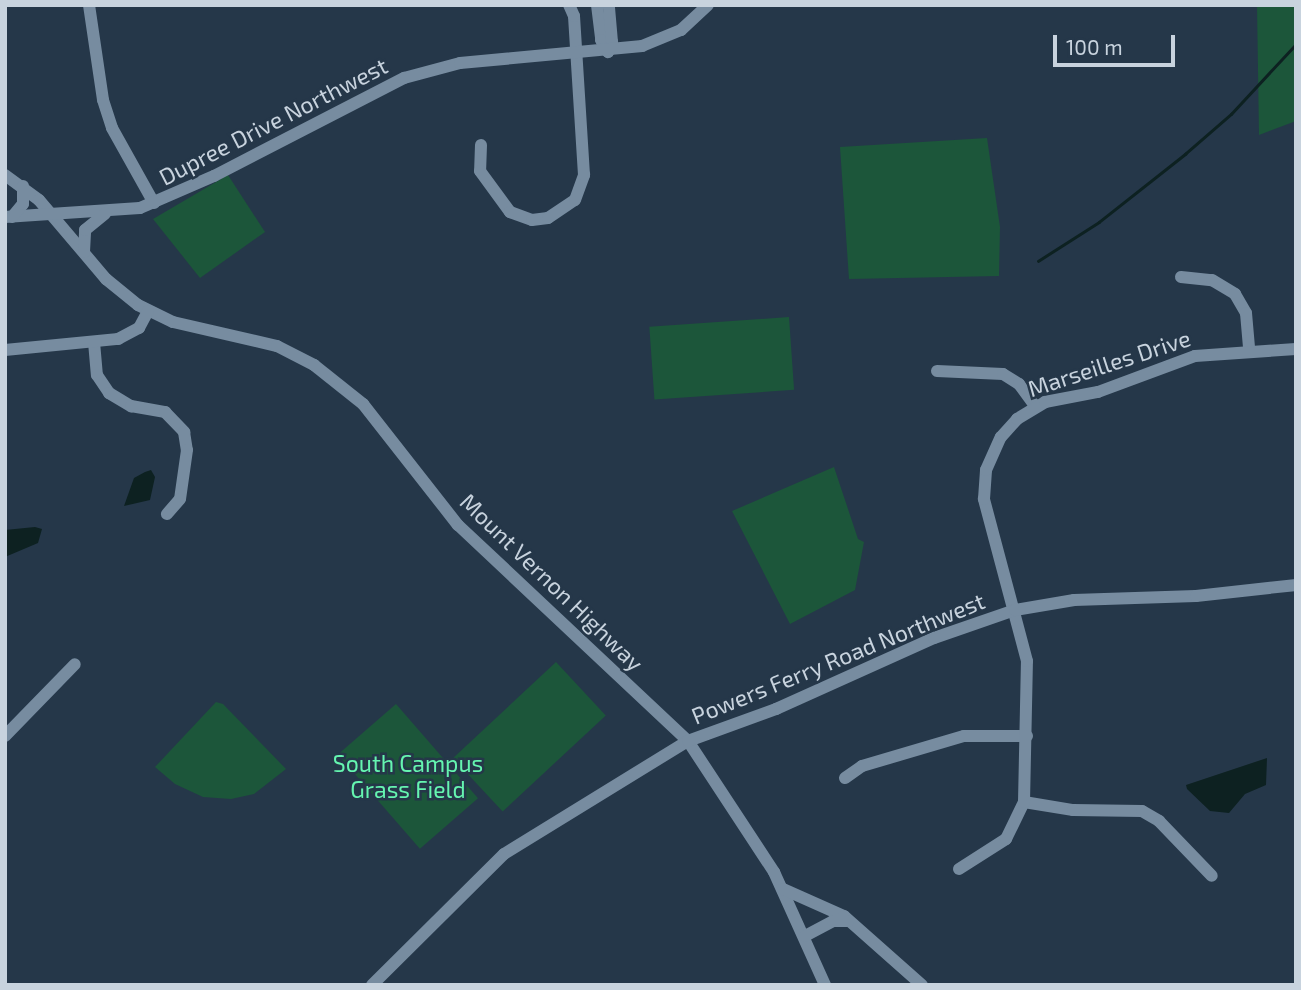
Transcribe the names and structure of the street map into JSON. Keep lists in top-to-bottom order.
{
  "streets": {
    "street": [
      "Dupree Drive Northwest",
      "Marseilles Drive",
      "Mount Vernon Highway",
      "Powers Ferry Road Northwest"
    ]
  },
  "crossings": [
    ["Dupree Drive Northwest", "Mount Vernon Highway"],
    ["Marseilles Drive", "Powers Ferry Road Northwest"],
    ["Mount Vernon Highway", "Powers Ferry Road Northwest"]
  ],
  "parks": ["South Campus Grass Field"],
  "scale_bar": "100 m"
}
